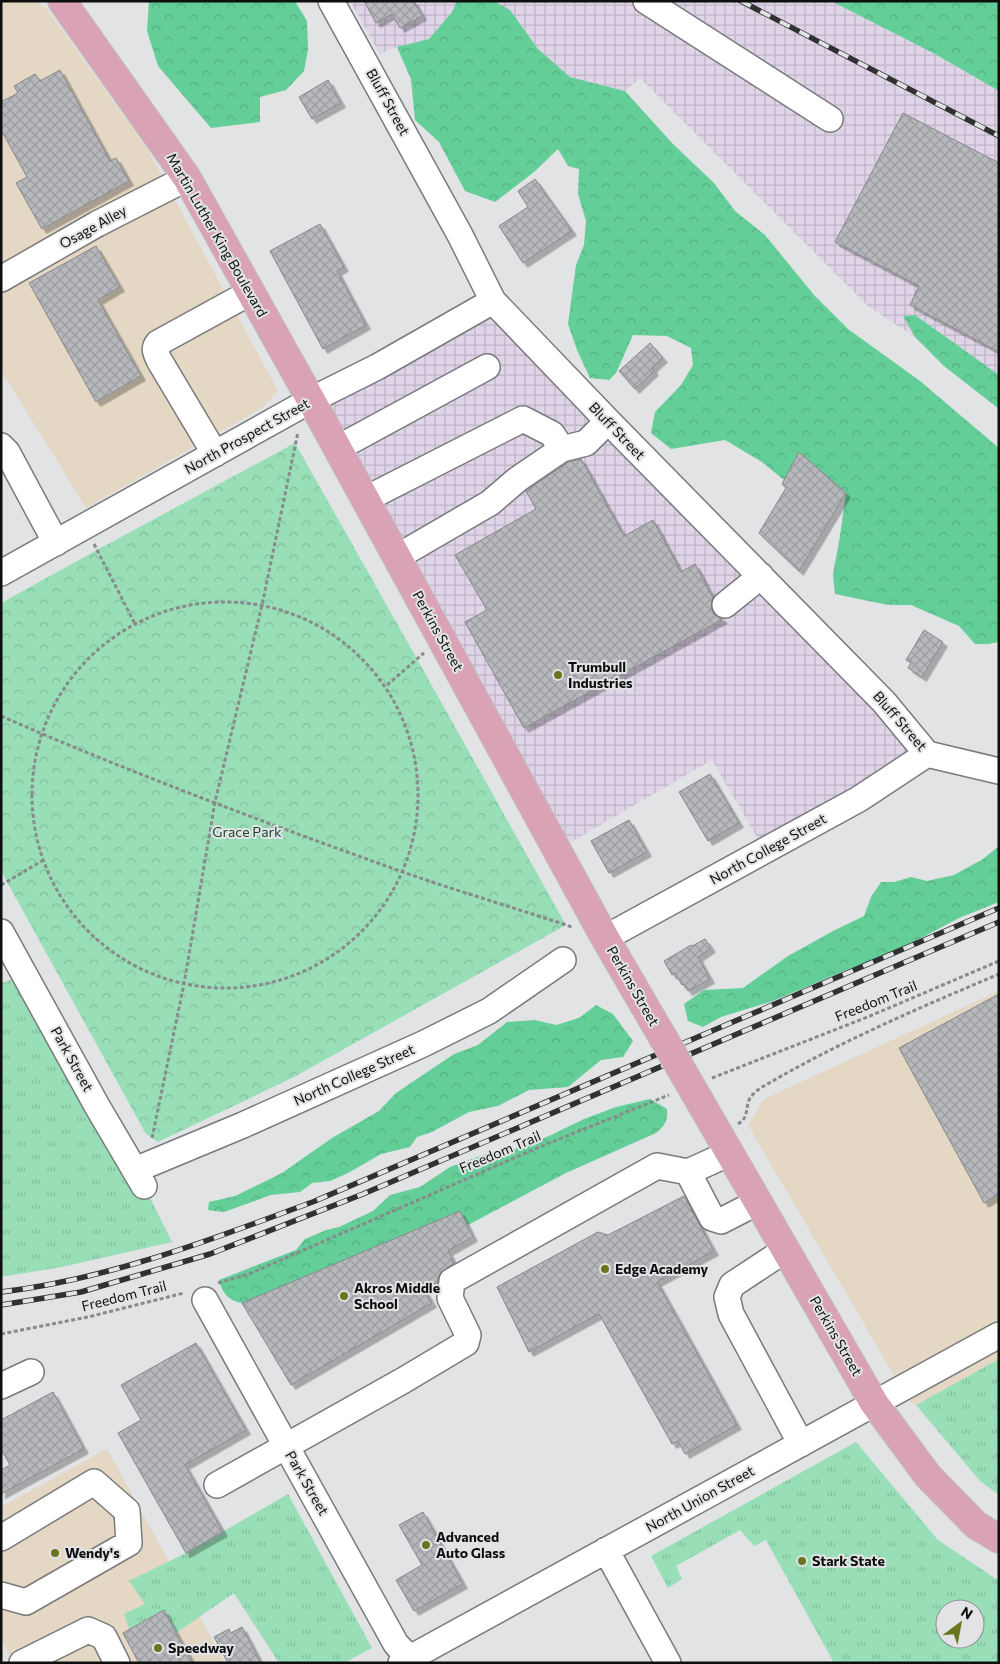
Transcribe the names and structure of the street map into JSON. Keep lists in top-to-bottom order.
{
  "streets": {
    "main road": ["Martin Luther King Boulevard", "Perkins Street"],
    "street": [
      "Bluff Street",
      "Osage Alley",
      "North Prospect Street",
      "North College Street",
      "Park Street",
      "North Union Street"
    ],
    "path": ["Freedom Trail"]
  },
  "crossings": [
    ["Bluff Street", "North Prospect Street"],
    ["Bluff Street", "North College Street"],
    ["Osage Alley", "Martin Luther King Boulevard"],
    ["Martin Luther King Boulevard", "North Prospect Street"],
    ["Martin Luther King Boulevard", "Perkins Street"],
    ["North Prospect Street", "Perkins Street"],
    ["Perkins Street", "North College Street"],
    ["Perkins Street", "Freedom Trail"],
    ["Perkins Street", "North Union Street"],
    ["North College Street", "Park Street"],
    ["Freedom Trail", "Park Street"],
    ["Park Street", "North Union Street"]
  ],
  "parks": ["Grace Park"],
  "places": [
    "Trumbull Industries",
    "Edge Academy",
    "Akros Middle School",
    "Advanced Auto Glass",
    "Wendy's",
    "Stark State",
    "Speedway"
  ],
  "north": "top right"
}
